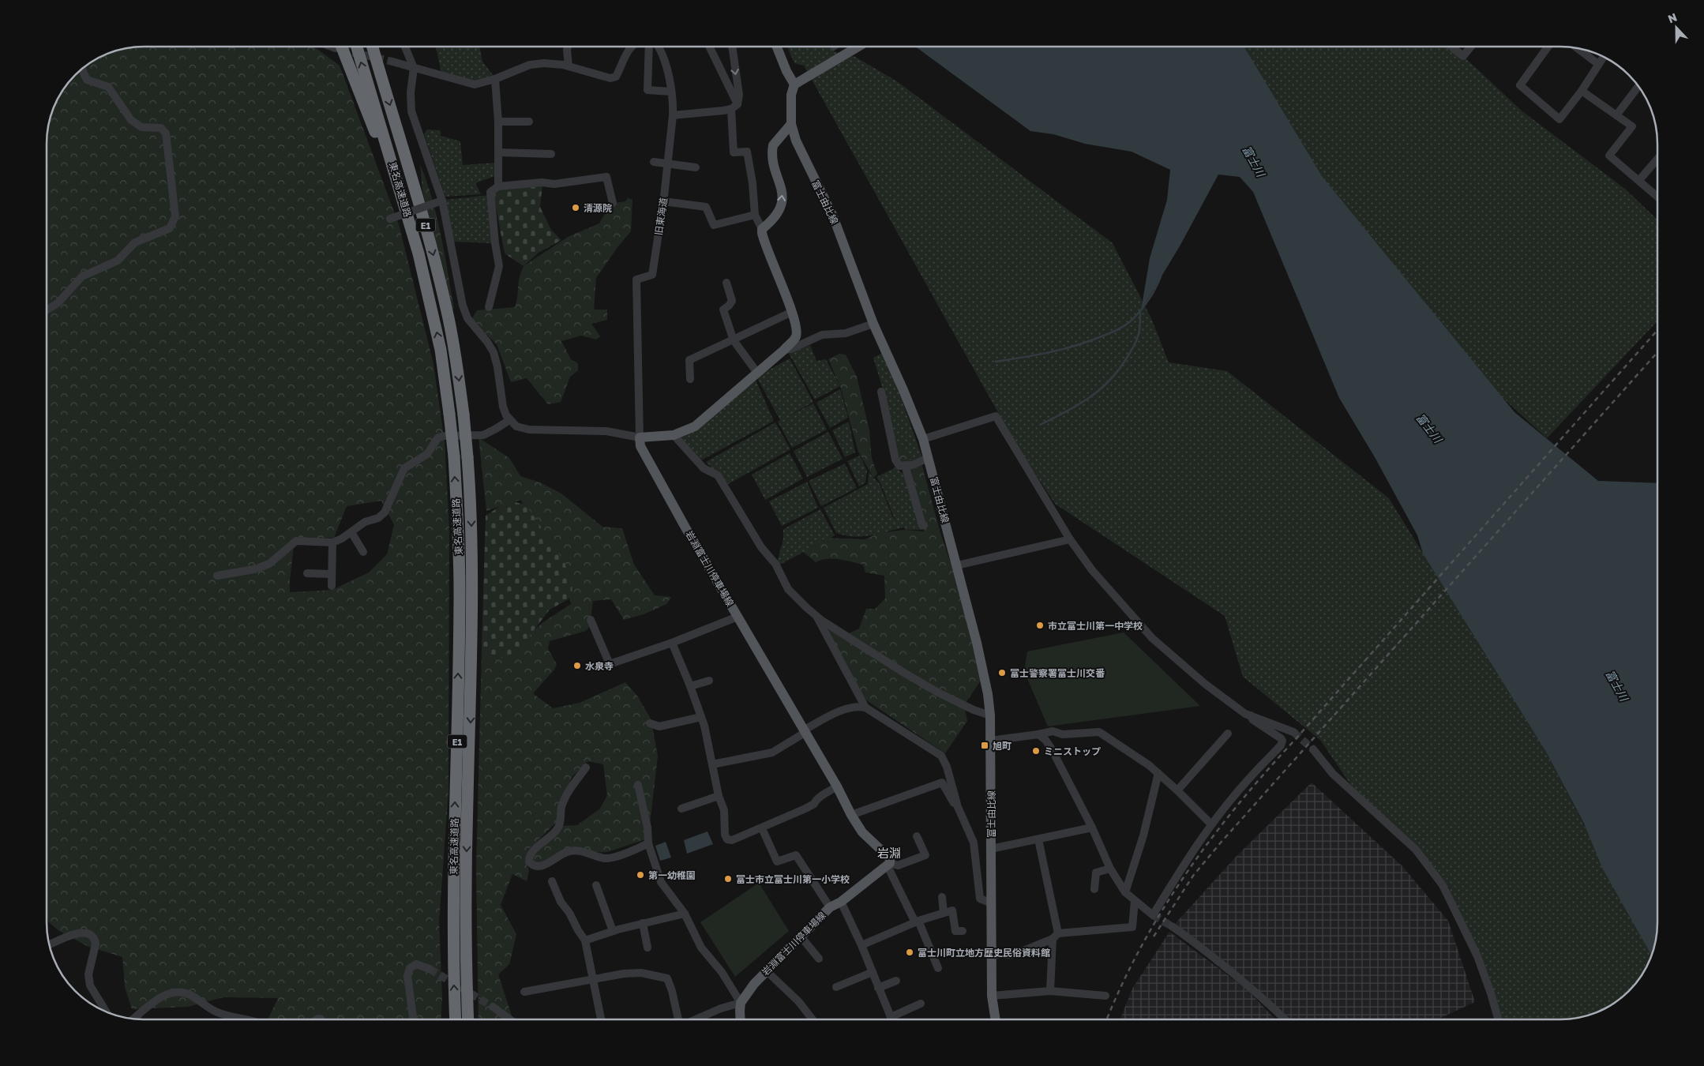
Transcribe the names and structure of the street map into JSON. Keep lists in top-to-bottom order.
{
  "streets": {
    "highway": ["東名高速道路", "E1"],
    "main road": ["富士由比線", "岩淵富士川停車場線"],
    "street": ["旧東海道"]
  },
  "crossings": [
    ["旧東海道", "岩淵富士川停車場線"]
  ],
  "districts": ["岩淵"],
  "water": ["富士川"],
  "places": {
    "other": [
      "清源院",
      "市立富士川第一中学校",
      "水泉寺",
      "富士警察署富士川交番",
      "ミニストップ",
      "第一幼稚園",
      "富士市立富士川第一小学校",
      "富士川町立地方歴史民俗資料館"
    ],
    "transit": ["旭町"]
  },
  "north": "top"
}
